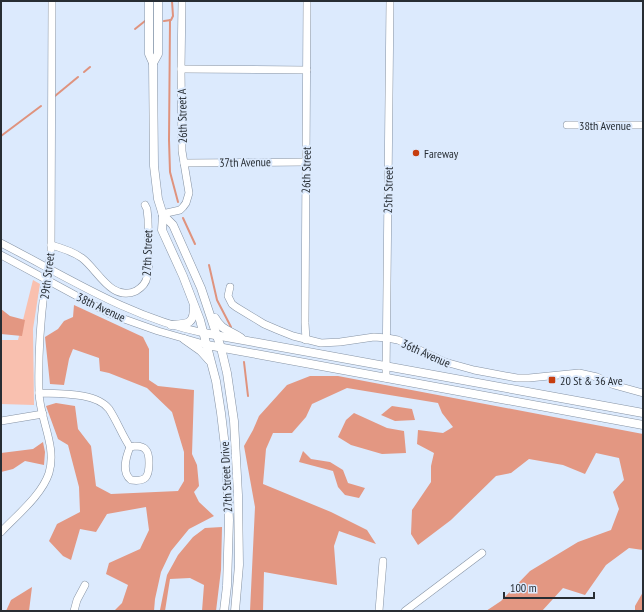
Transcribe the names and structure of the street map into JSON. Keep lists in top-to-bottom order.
{
  "streets": {
    "main road": ["27th Street", "36th Avenue", "27th Street Drive"],
    "street": [
      "26th Street A",
      "38th Avenue",
      "37th Avenue",
      "26th Street",
      "25th Street",
      "29th Street"
    ]
  },
  "crossings": [
    ["26th Street A", "37th Avenue"],
    ["26th Street A", "27th Street"],
    ["38th Avenue", "27th Street"],
    ["38th Avenue", "29th Street"],
    ["38th Avenue", "36th Avenue"],
    ["38th Avenue", "27th Street Drive"],
    ["37th Avenue", "26th Street"],
    ["26th Street", "36th Avenue"],
    ["25th Street", "36th Avenue"],
    ["27th Street", "29th Street"],
    ["27th Street", "36th Avenue"],
    ["27th Street", "27th Street Drive"]
  ],
  "places": {
    "other": ["Fareway"],
    "transit": ["20 St & 36 Ave"]
  },
  "scale_bar": "100 m"
}
